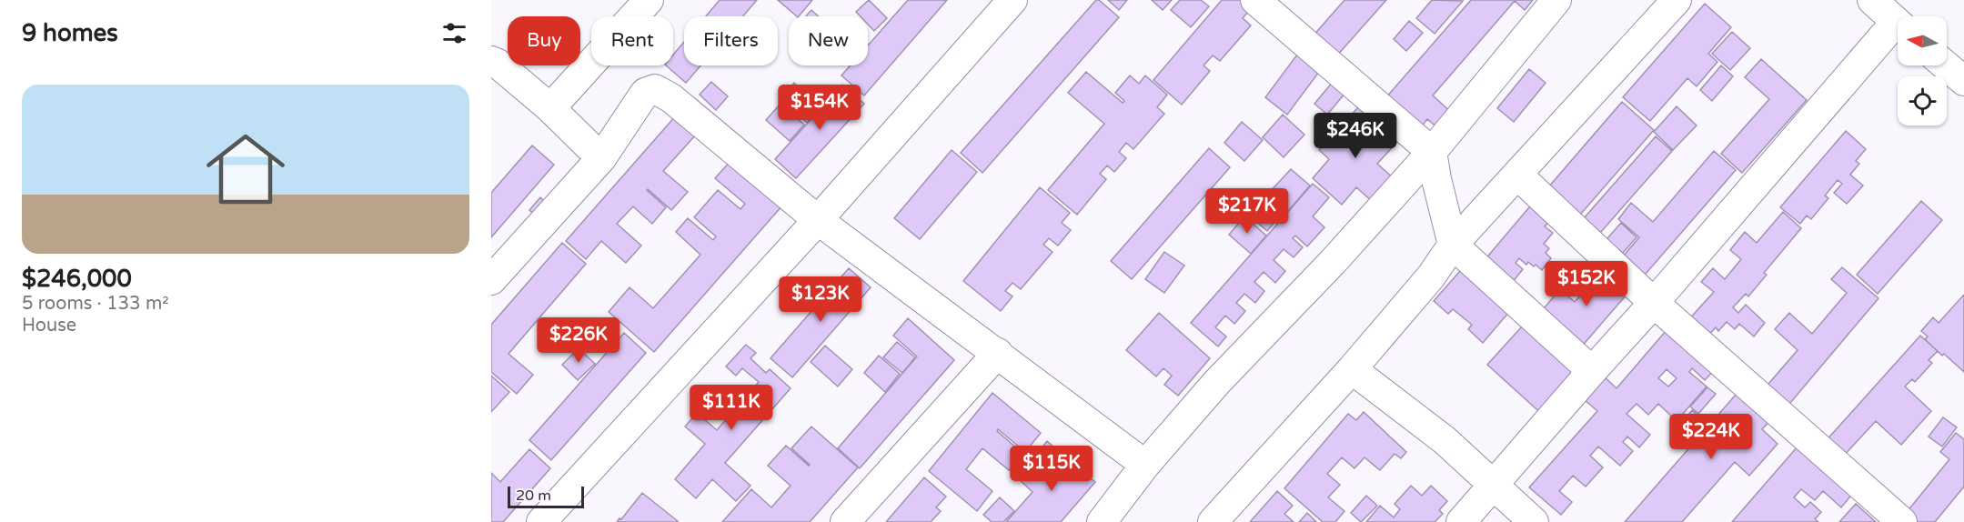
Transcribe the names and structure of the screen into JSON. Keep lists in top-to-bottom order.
{
  "scale_bar": "20 m",
  "north": "left",
  "page": {
    "heading": "9 homes",
    "chip": [
      "Buy",
      "Rent",
      "Filters",
      "New"
    ],
    "list": [
      {
        "name": "$246,000",
        "note": "5 rooms · 133 m² · House"
      }
    ],
    "price": [
      "$154K",
      "$246K",
      "$217K",
      "$152K",
      "$123K",
      "$226K",
      "$111K",
      "$224K",
      "$115K"
    ],
    "scale": "20 m"
  }
}
